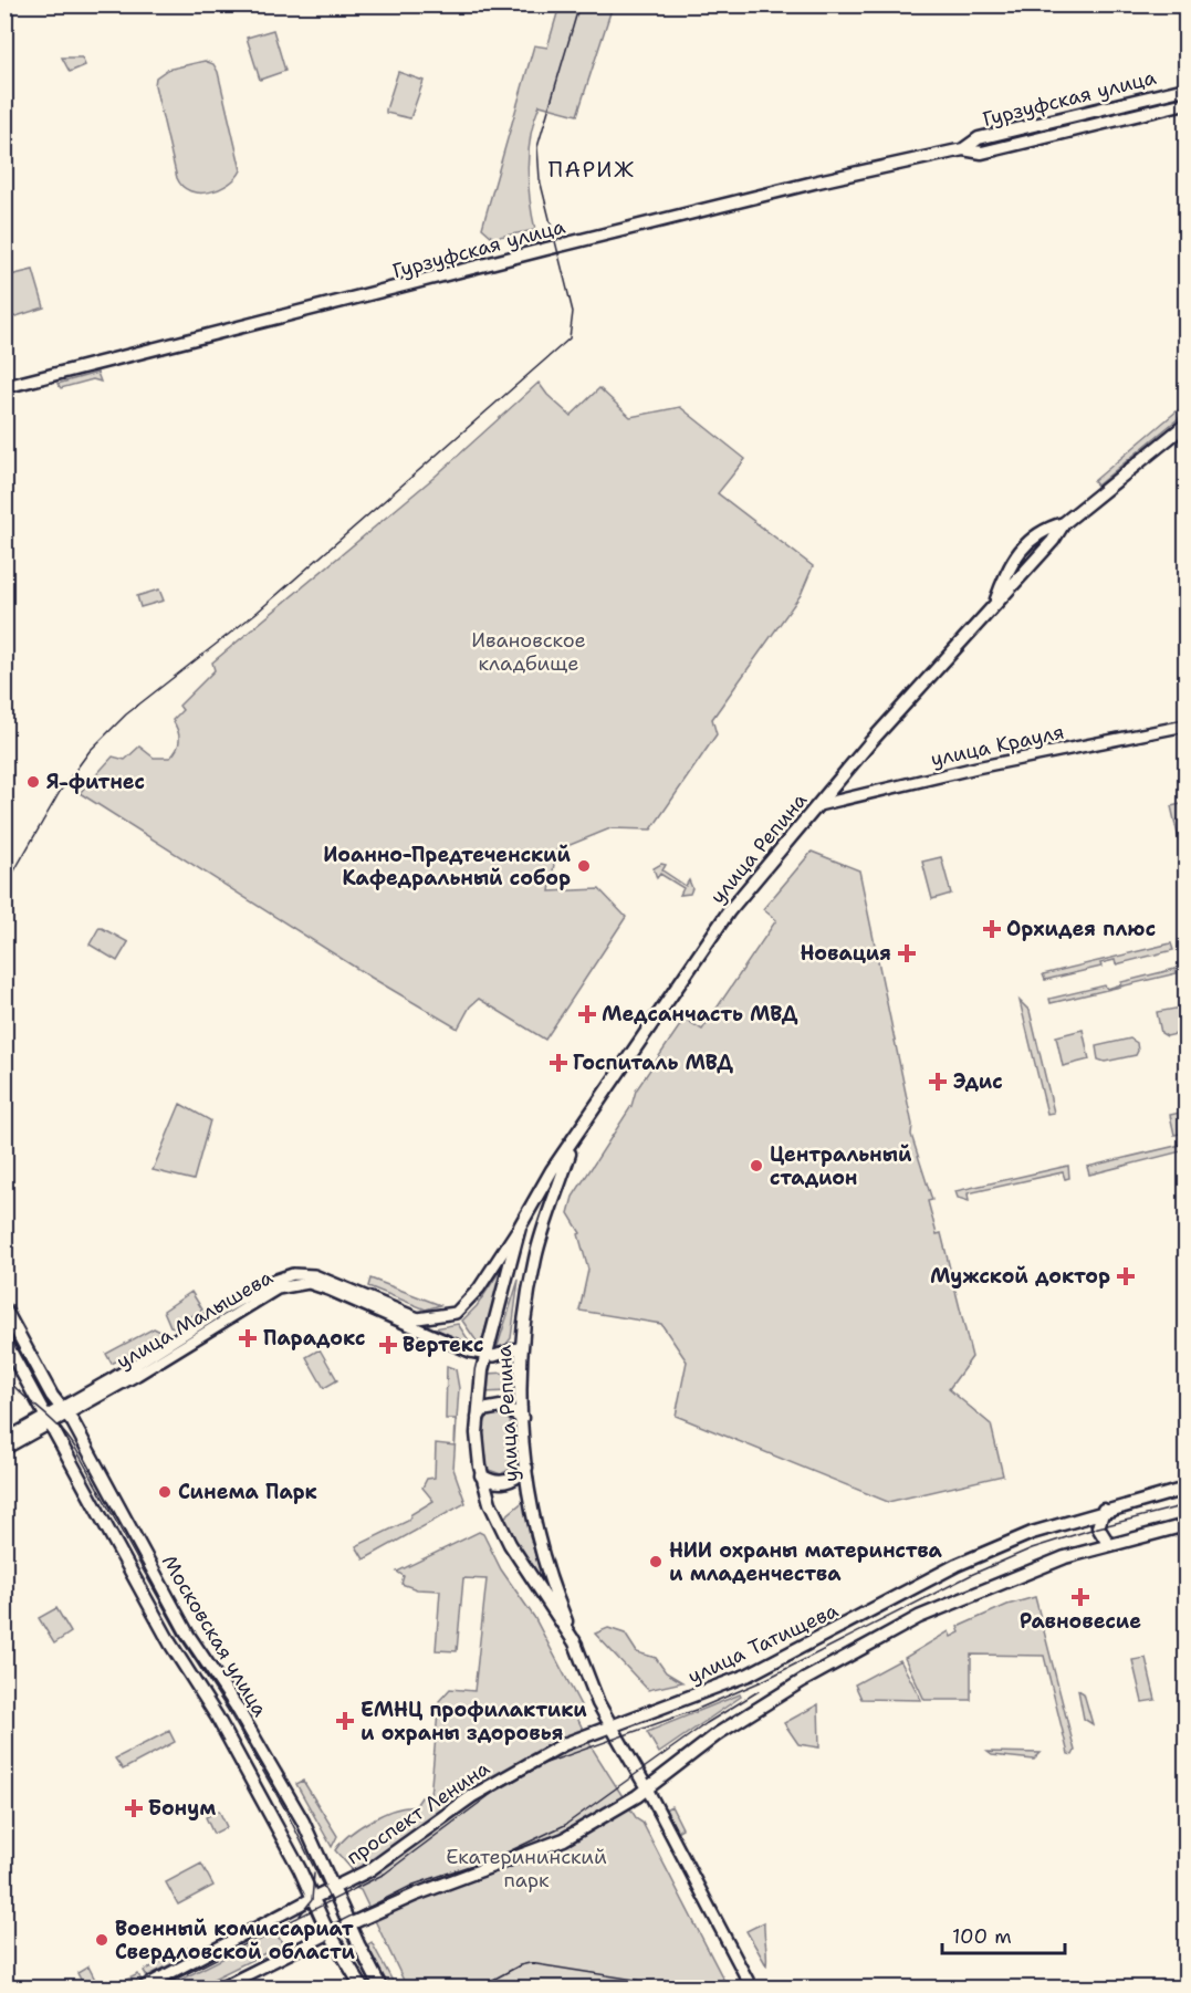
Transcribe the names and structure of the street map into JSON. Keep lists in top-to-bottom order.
{
  "streets": {
    "main road": [
      "Гурзуфская улица",
      "улица Крауля",
      "улица Репина",
      "улица Малышева",
      "Московская улица",
      "улица Татищева",
      "проспект Ленина"
    ]
  },
  "crossings": [
    ["улица Крауля", "улица Репина"],
    ["улица Репина", "улица Малышева"],
    ["улица Репина", "улица Татищева"],
    ["улица Репина", "проспект Ленина"],
    ["улица Малышева", "Московская улица"],
    ["Московская улица", "проспект Ленина"],
    ["улица Татищева", "проспект Ленина"]
  ],
  "districts": ["ПАРИЖ"],
  "parks": ["Ивановское кладбище", "Екатерининский парк"],
  "places": {
    "other": [
      "Я-фитнес",
      "Иоанно-Предтеченский Кафедральный собор",
      "Центральный стадион",
      "Синема Парк",
      "НИИ охраны материнства и младенчества",
      "Военный комиссариат Свердловской области"
    ],
    "health": [
      "Орхидея плюс",
      "Новация",
      "Медсанчасть МВД",
      "Госпиталь МВД",
      "Эдис",
      "Мужской доктор",
      "Парадокс",
      "Вертекс",
      "Равновесие",
      "ЕМНЦ профилактики и охраны здоровья",
      "Бонум"
    ]
  },
  "scale_bar": "100 m"
}
